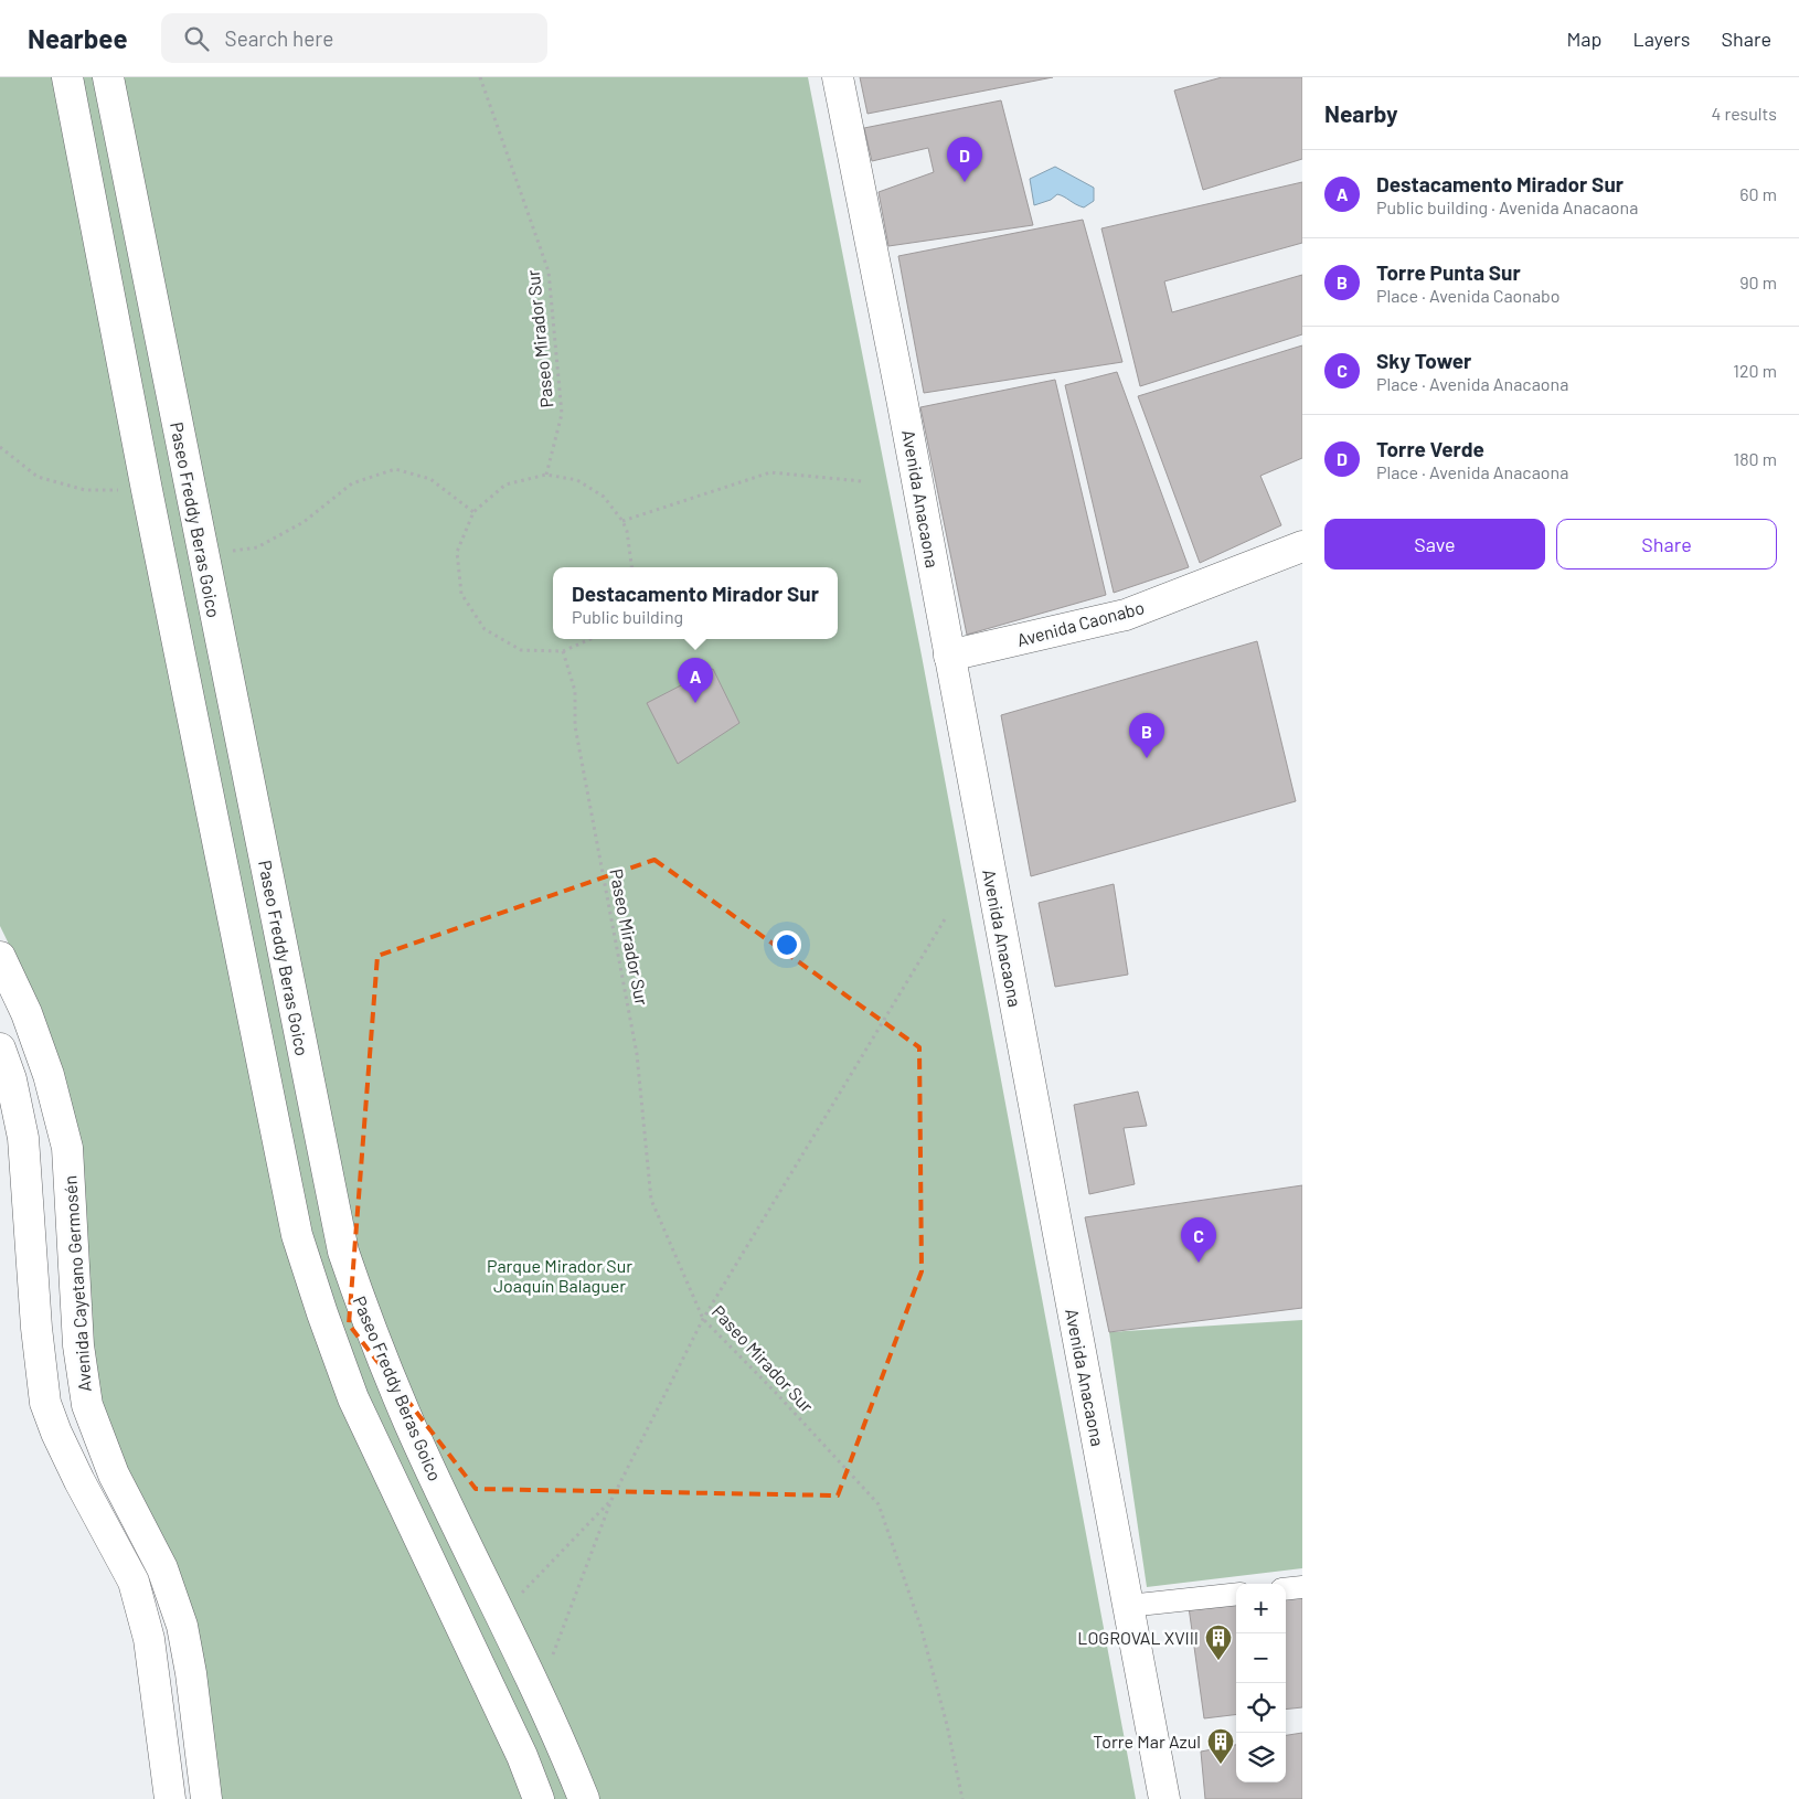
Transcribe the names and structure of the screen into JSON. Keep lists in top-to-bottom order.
{
  "streets": {
    "street": [
      "Avenida Anacaona",
      "Paseo Freddy Beras Goico",
      "Avenida Caonabo",
      "Avenida Cayetano Germosén"
    ],
    "path": ["Paseo Mirador Sur"]
  },
  "crossings": [
    ["Avenida Anacaona", "Avenida Caonabo"]
  ],
  "parks": ["Parque Mirador Sur Joaquín Balaguer"],
  "places": {
    "building": ["LOGROVAL XVIII", "Torre Mar Azul"]
  },
  "page": {
    "header": "Nearbee",
    "search": "Search here",
    "nav": ["Map", "Layers", "Share"],
    "heading": ["Nearby", "4 results"],
    "pins": [
      "D",
      "A",
      "B",
      "C"
    ],
    "list": [
      {
        "mark": "A",
        "name": "Destacamento Mirador Sur",
        "note": "Public building · Avenida Anacaona",
        "value": "60 m"
      },
      {
        "mark": "B",
        "name": "Torre Punta Sur",
        "note": "Place · Avenida Caonabo",
        "value": "90 m"
      },
      {
        "mark": "C",
        "name": "Sky Tower",
        "note": "Place · Avenida Anacaona",
        "value": "120 m"
      },
      {
        "mark": "D",
        "name": "Torre Verde",
        "note": "Place · Avenida Anacaona",
        "value": "180 m"
      }
    ],
    "buttons": ["Save", "Share"],
    "popup": ["Destacamento Mirador Sur", "Public building"],
    "map_buttons": ["+", "−"]
  }
}
